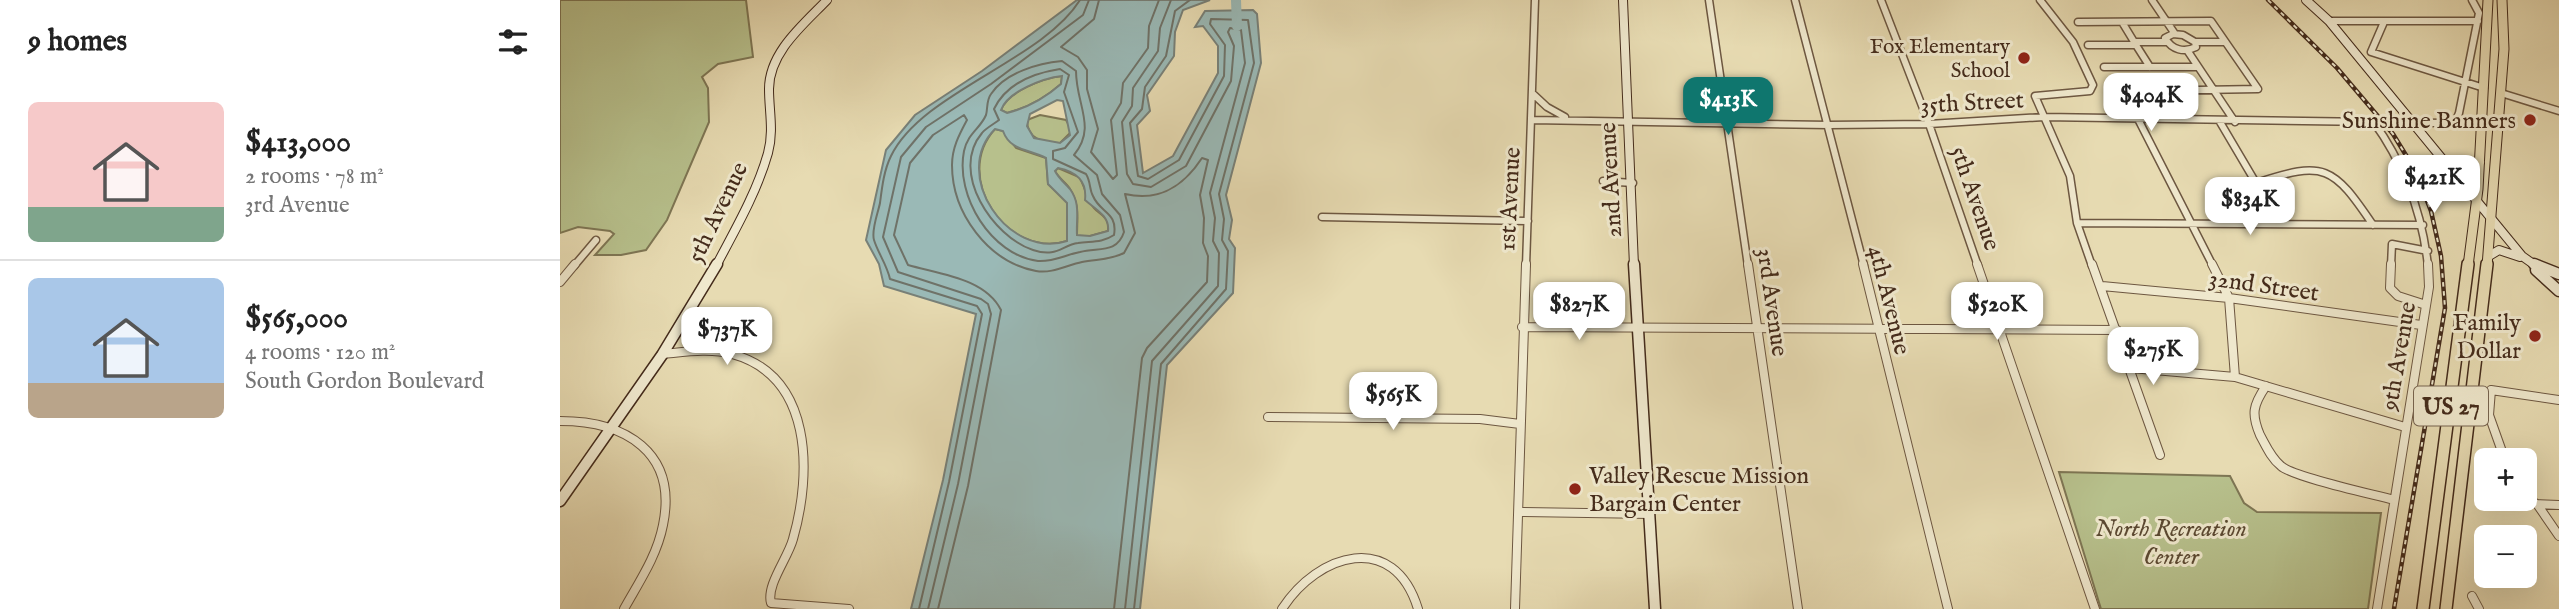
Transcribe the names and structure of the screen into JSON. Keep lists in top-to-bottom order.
{
  "streets": {
    "main road": ["2nd Avenue", "5th Avenue", "US 27"],
    "street": [
      "35th Street",
      "1st Avenue",
      "32nd Street",
      "4th Avenue",
      "3rd Avenue",
      "9th Avenue"
    ]
  },
  "crossings": [
    ["35th Street", "2nd Avenue"],
    ["35th Street", "5th Avenue"],
    ["35th Street", "1st Avenue"],
    ["35th Street", "4th Avenue"],
    ["35th Street", "3rd Avenue"],
    ["35th Street", "9th Avenue"],
    ["32nd Street", "9th Avenue"]
  ],
  "parks": ["North Recreation Center"],
  "places": [
    "Fox Elementary School",
    "Sunshine Banners",
    "Family Dollar",
    "Valley Rescue Mission Bargain Center"
  ],
  "page": {
    "heading": "9 homes",
    "price": [
      "$404K",
      "$413K",
      "$421K",
      "$834K",
      "$827K",
      "$520K",
      "$737K",
      "$275K",
      "$565K"
    ],
    "list": [
      {
        "name": "$413,000",
        "note": "2 rooms · 78 m² · 3rd Avenue"
      },
      {
        "name": "$565,000",
        "note": "4 rooms · 120 m² · South Gordon Boulevard"
      }
    ],
    "map_buttons": ["+", "−"]
  }
}
